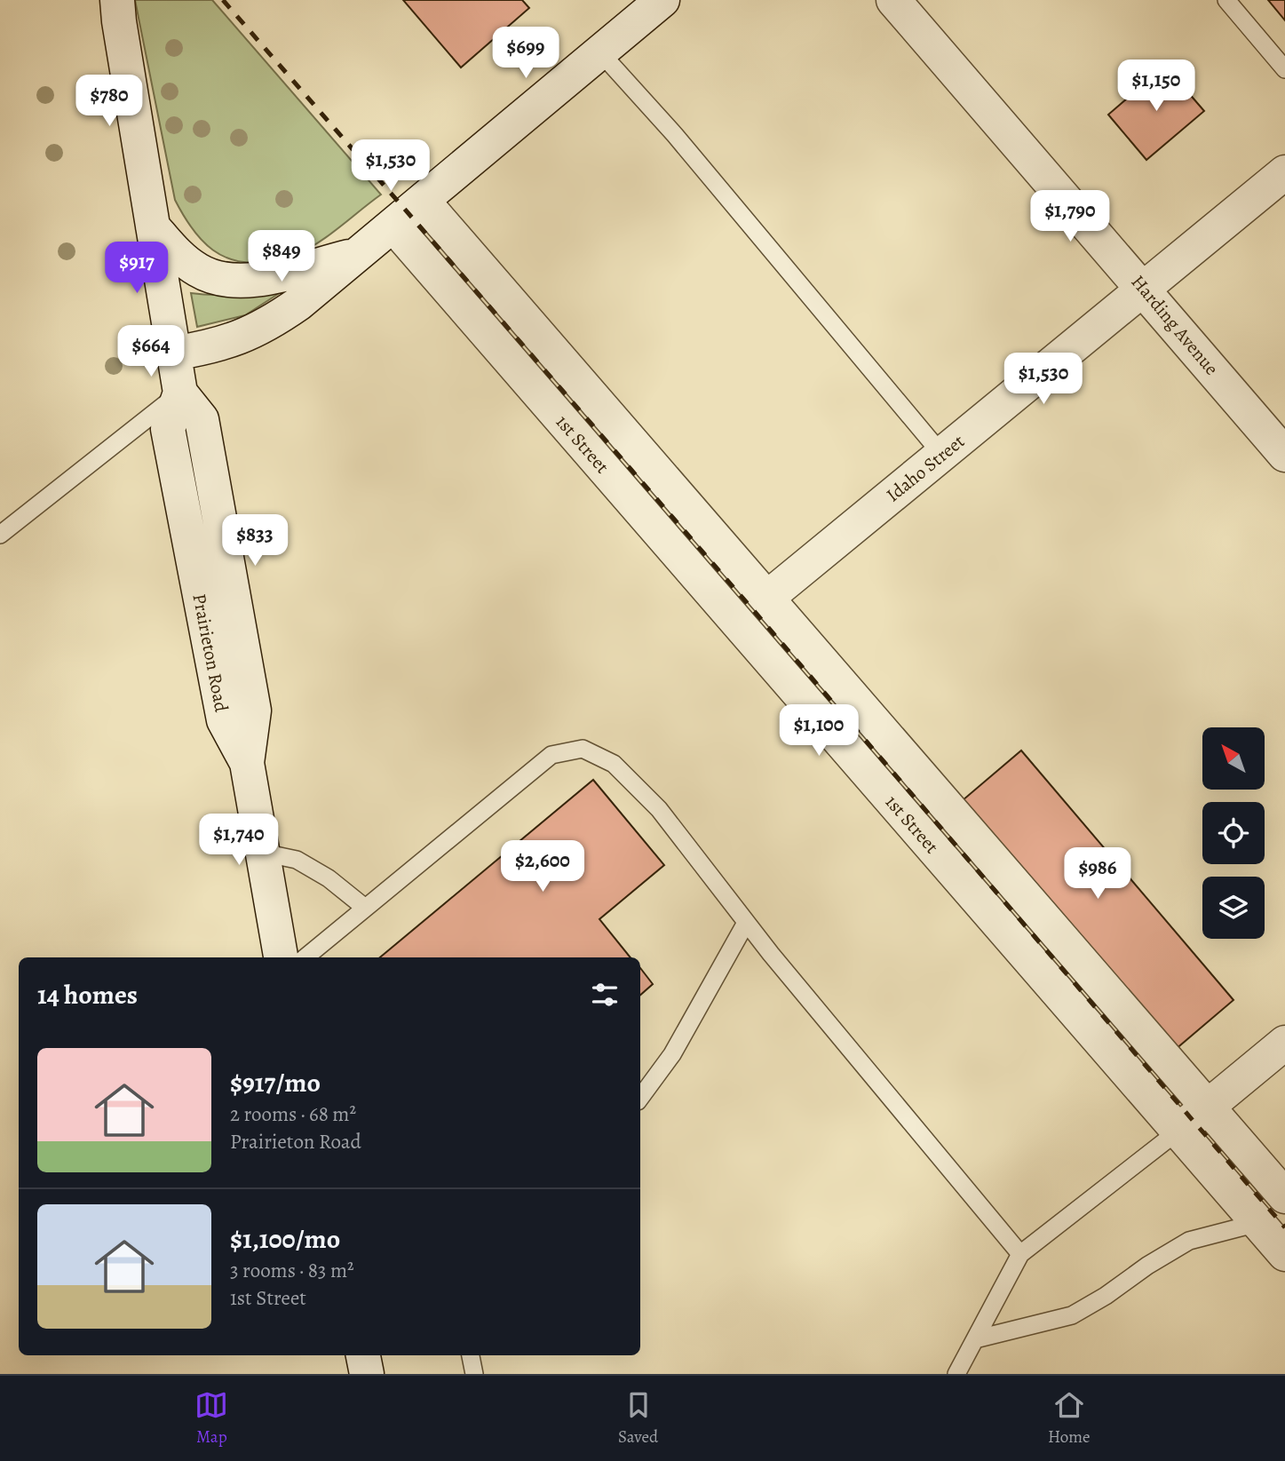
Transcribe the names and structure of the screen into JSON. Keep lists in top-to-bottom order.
{
  "streets": {
    "street": [
      "Harding Avenue",
      "1st Street",
      "Idaho Street",
      "Prairieton Road"
    ]
  },
  "crossings": [
    ["Harding Avenue", "Idaho Street"],
    ["1st Street", "Idaho Street"]
  ],
  "north": "top left",
  "page": {
    "price": [
      "$699",
      "$1,150",
      "$780",
      "$1,530",
      "$1,790",
      "$849",
      "$917",
      "$664",
      "$1,530",
      "$833",
      "$1,100",
      "$1,740",
      "$2,600",
      "$986"
    ],
    "heading": "14 homes",
    "list": [
      {
        "name": "$917/mo",
        "note": "2 rooms · 68 m² · Prairieton Road"
      },
      {
        "name": "$1,100/mo",
        "note": "3 rooms · 83 m² · 1st Street"
      }
    ],
    "tabs": ["Map", "Saved", "Home"]
  }
}
